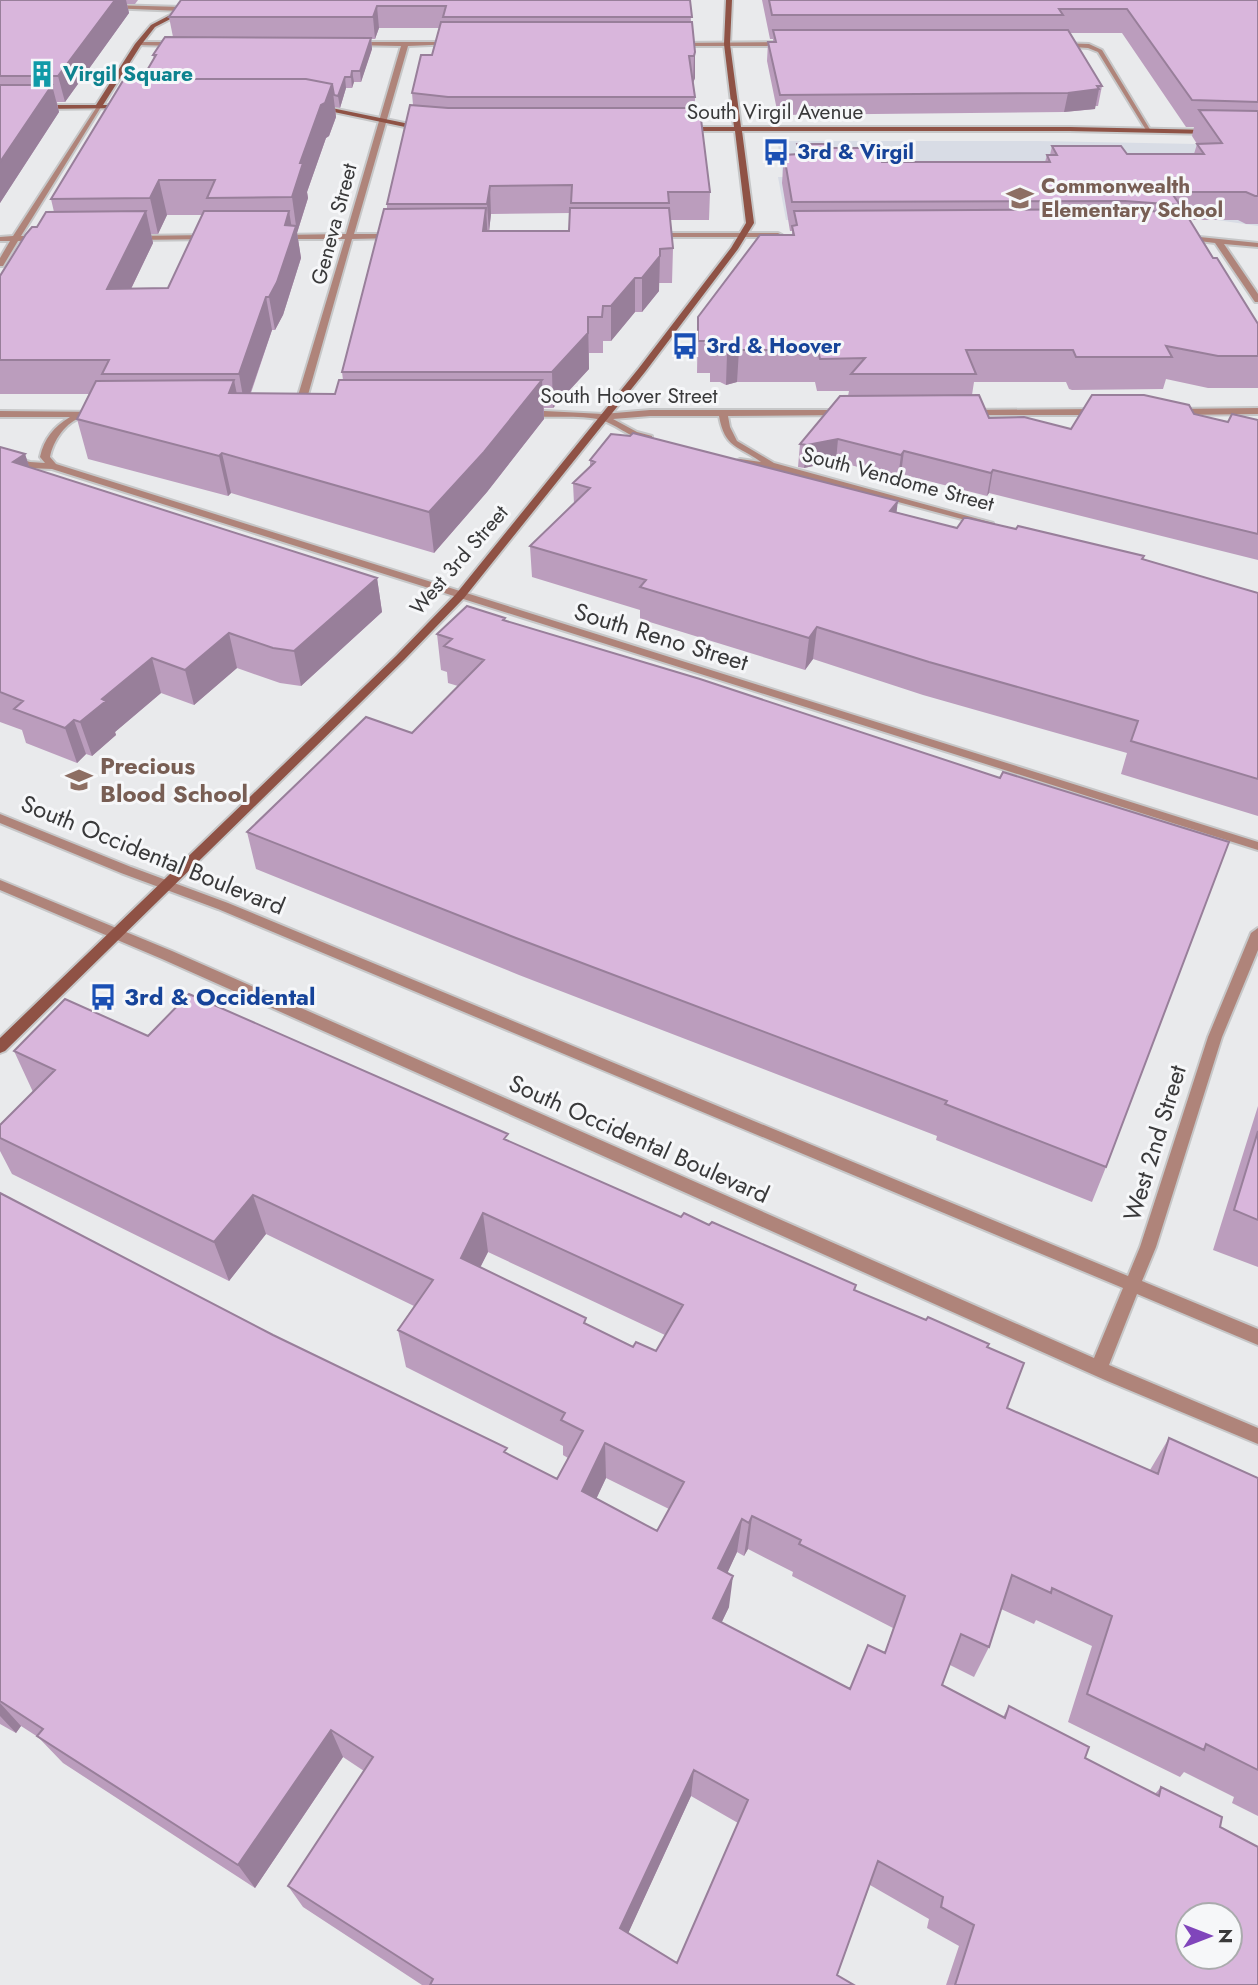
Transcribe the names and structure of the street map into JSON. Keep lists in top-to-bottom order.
{
  "streets": {
    "main road": ["South Virgil Avenue", "West 3rd Street"],
    "street": [
      "Geneva Street",
      "South Hoover Street",
      "South Vendome Street",
      "South Reno Street",
      "South Occidental Boulevard",
      "West 2nd Street"
    ]
  },
  "crossings": [
    ["South Virgil Avenue", "West 3rd Street"],
    ["South Hoover Street", "West 3rd Street"],
    ["West 3rd Street", "South Reno Street"],
    ["West 3rd Street", "South Occidental Boulevard"],
    ["South Occidental Boulevard", "West 2nd Street"]
  ],
  "places": {
    "building": ["Virgil Square"],
    "bus stop": ["3rd & Virgil", "3rd & Hoover", "3rd & Occidental"],
    "school or university": ["Commonwealth Elementary School", "Precious Blood School"]
  },
  "north": "right"
}
